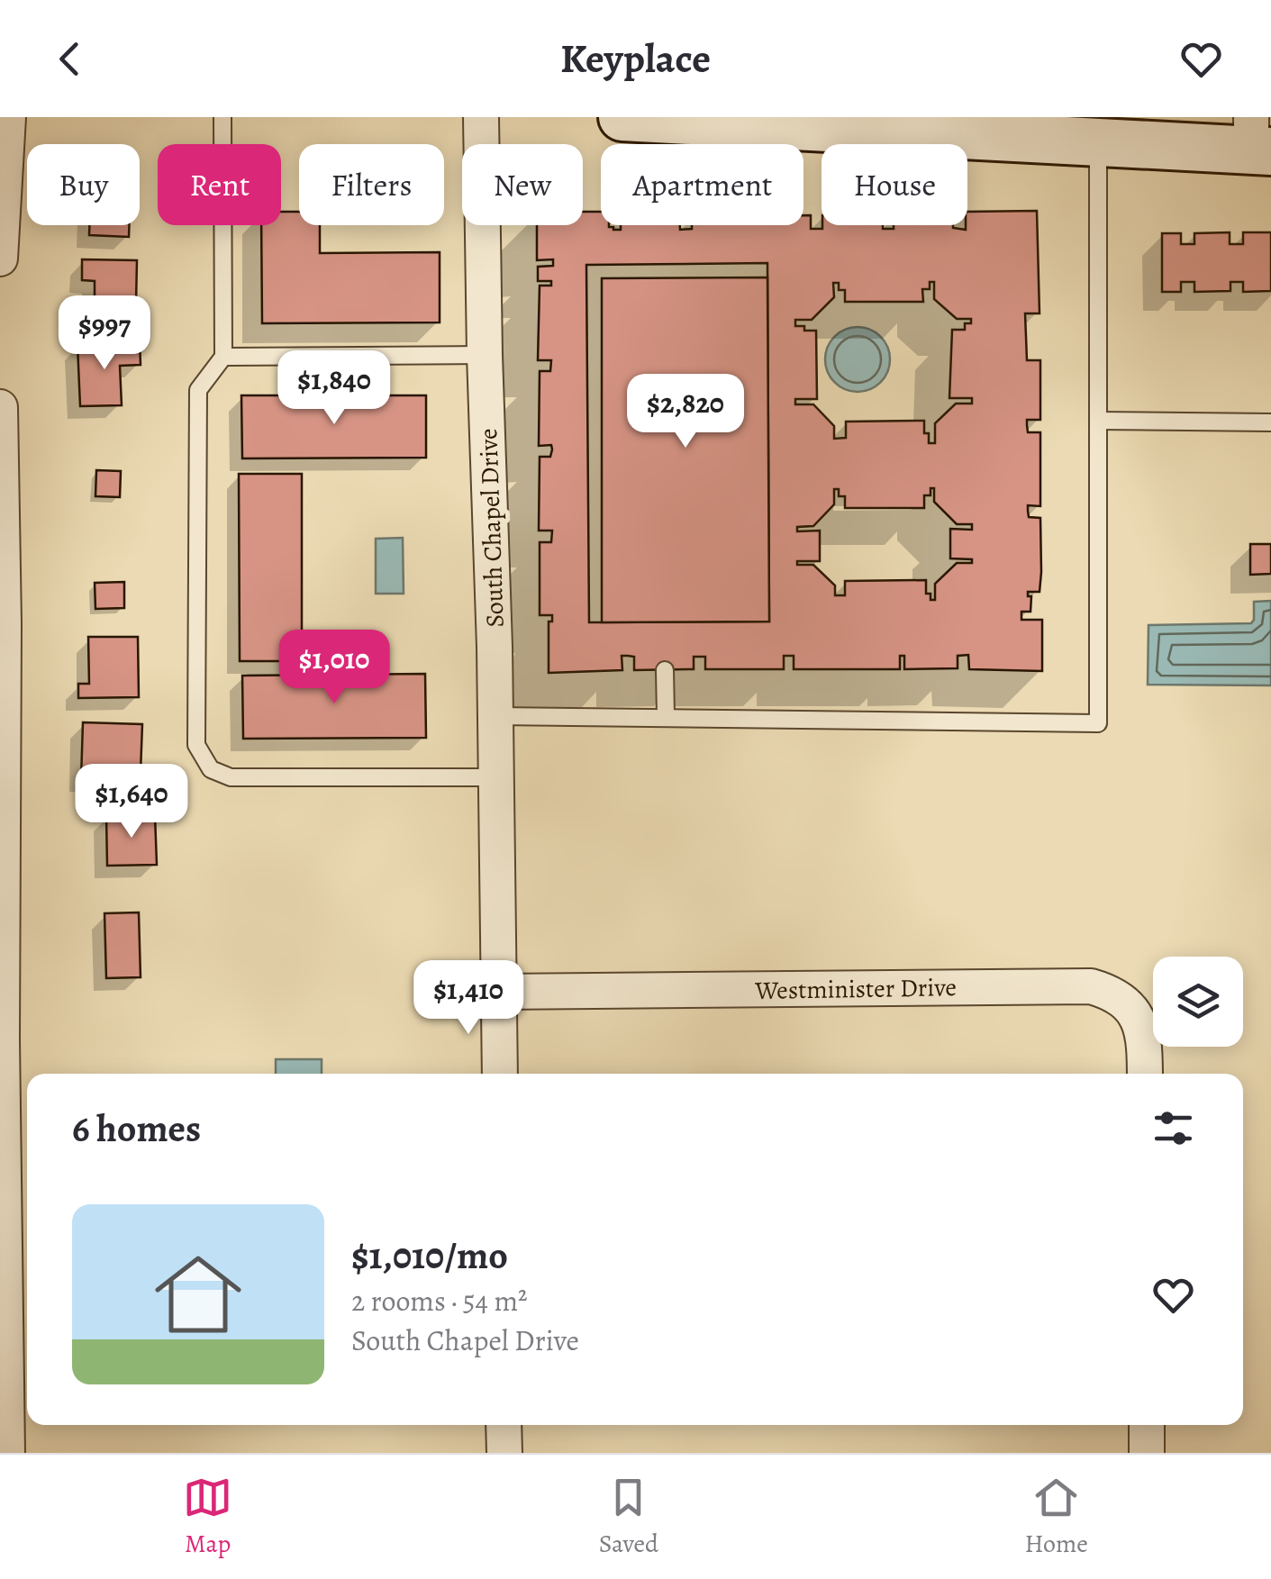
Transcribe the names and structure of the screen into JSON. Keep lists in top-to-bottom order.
{
  "streets": {
    "street": ["South Chapel Drive", "Westminister Drive"]
  },
  "crossings": [
    ["South Chapel Drive", "Westminister Drive"]
  ],
  "page": {
    "header": "Keyplace",
    "chip": [
      "Buy",
      "Rent",
      "Filters",
      "New",
      "Apartment",
      "House"
    ],
    "price": [
      "$997",
      "$1,840",
      "$2,820",
      "$1,010",
      "$1,640",
      "$1,410"
    ],
    "heading": "6 homes",
    "list": [
      {
        "name": "$1,010/mo",
        "note": "2 rooms · 54 m² · South Chapel Drive"
      }
    ],
    "tabs": ["Map", "Saved", "Home"]
  }
}
